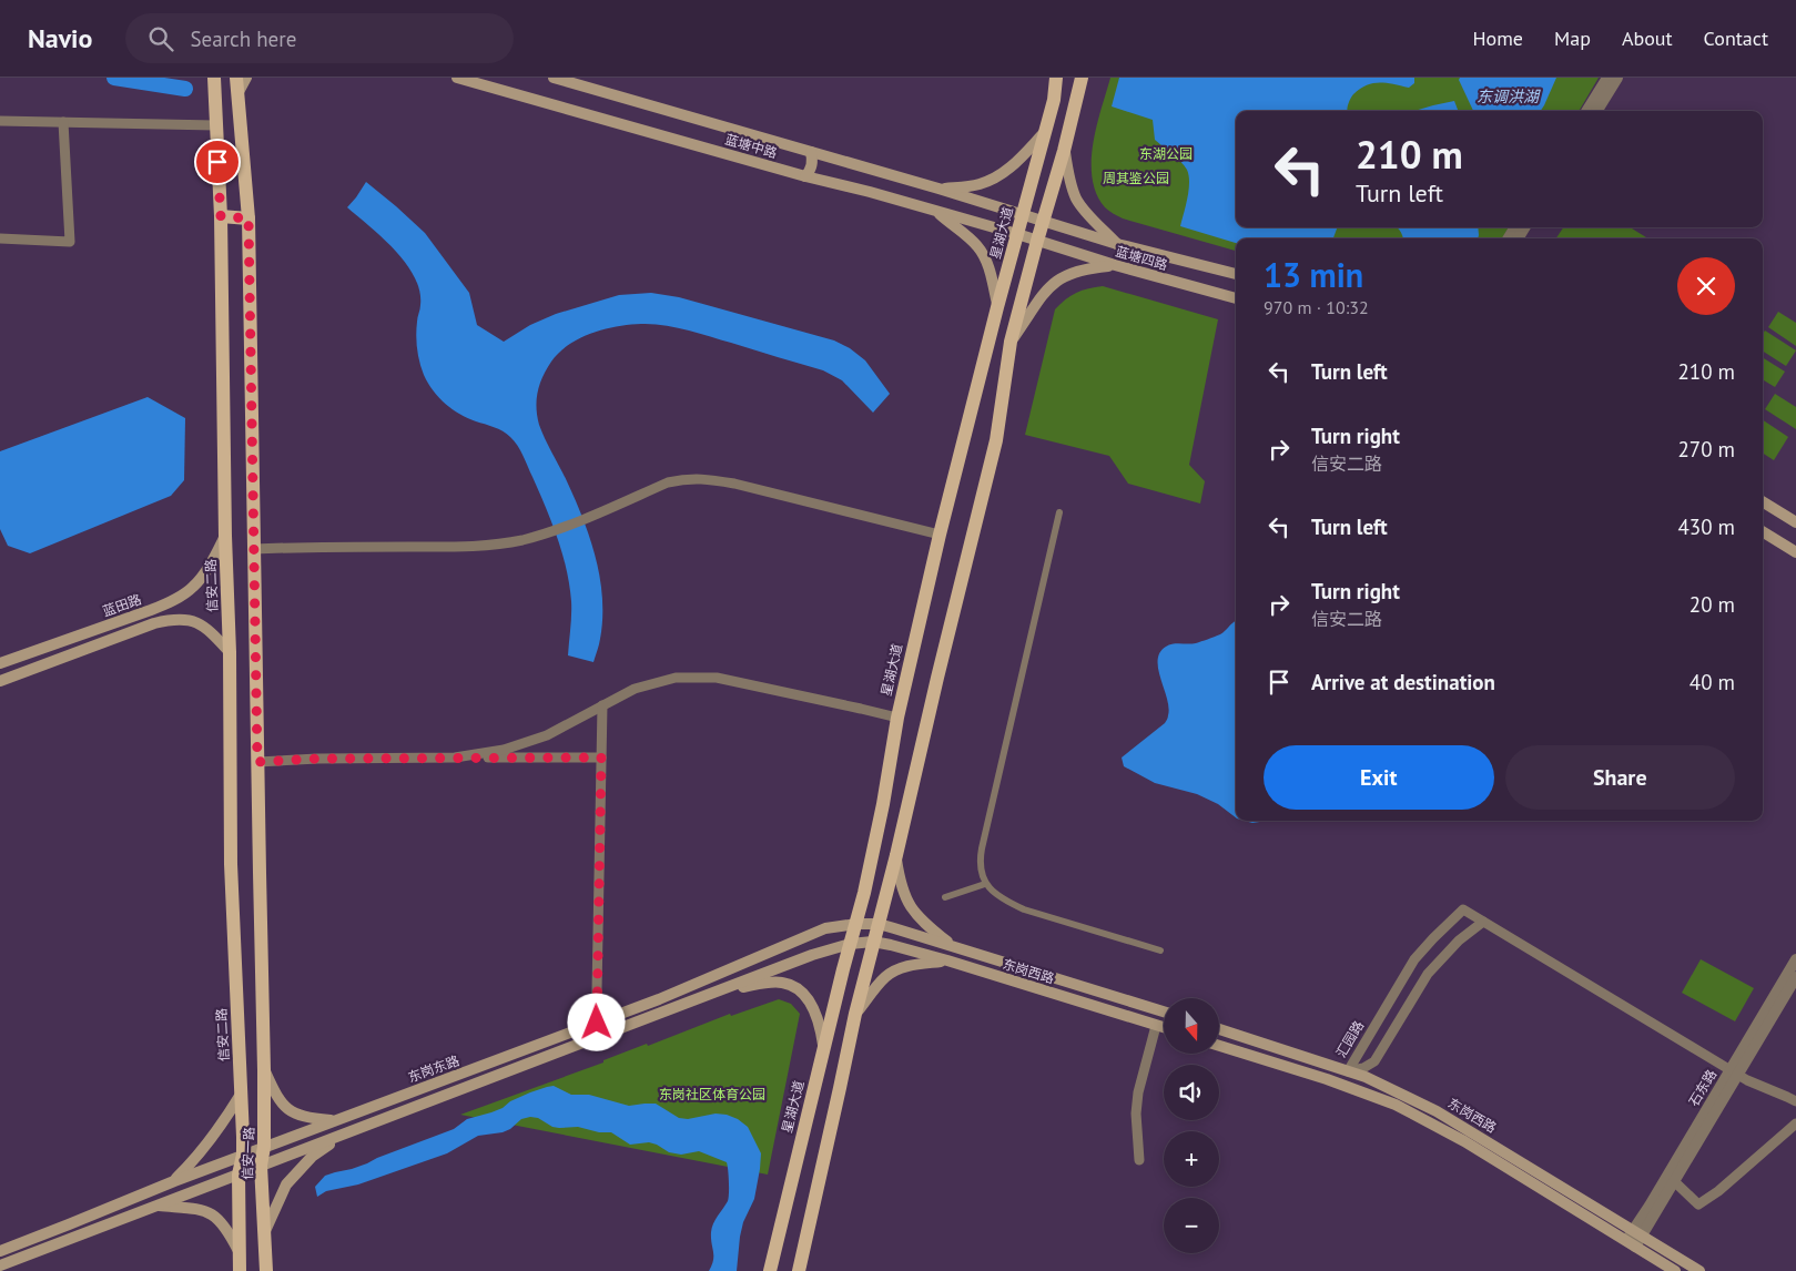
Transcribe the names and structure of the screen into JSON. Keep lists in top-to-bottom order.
{
  "streets": {
    "main road": [
      "蓝塘中路",
      "星湖大道",
      "蓝塘四路",
      "信安二路",
      "蓝田路",
      "东岗西路",
      "东岗东路",
      "信安一路"
    ],
    "street": ["汇园路", "石东路"]
  },
  "crossings": [
    ["蓝塘中路", "星湖大道"],
    ["蓝塘中路", "蓝塘四路"],
    ["星湖大道", "东岗东路"],
    ["信安二路", "蓝田路"],
    ["信安二路", "信安一路"],
    ["东岗西路", "汇园路"],
    ["东岗西路", "东岗东路"],
    ["东岗西路", "石东路"],
    ["东岗东路", "信安一路"]
  ],
  "water": ["东调洪湖"],
  "parks": ["东湖公园", "周其鉴公园", "东岗社区体育公园"],
  "north": "bottom",
  "page": {
    "header": "Navio",
    "search": "Search here",
    "nav": [
      "Home",
      "Map",
      "About",
      "Contact"
    ],
    "turn": ["210 m", "Turn left"],
    "heading": ["13 min", "970 m · 10:32"],
    "list": [
      {
        "name": "Turn left",
        "value": "210 m"
      },
      {
        "name": "Turn right",
        "note": "信安二路",
        "value": "270 m"
      },
      {
        "name": "Turn left",
        "value": "430 m"
      },
      {
        "name": "Turn right",
        "note": "信安二路",
        "value": "20 m"
      },
      {
        "name": "Arrive at destination",
        "value": "40 m"
      }
    ],
    "buttons": ["Exit", "Share"],
    "map_buttons": ["+", "−"]
  }
}
